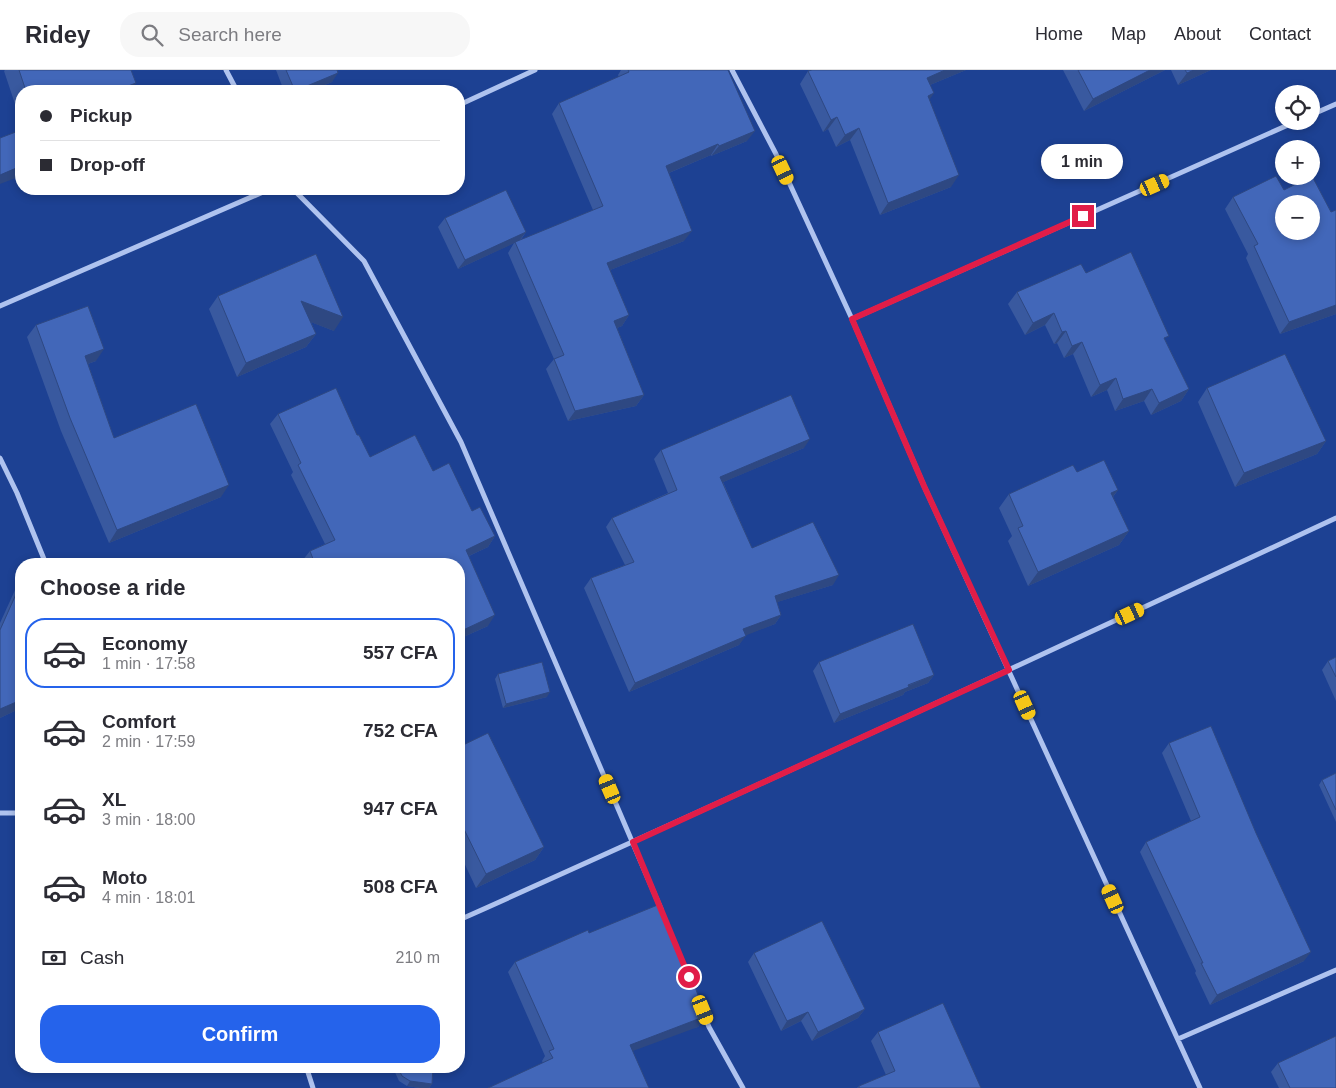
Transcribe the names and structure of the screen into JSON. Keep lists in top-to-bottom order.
{
  "page": {
    "header": "Ridey",
    "search": "Search here",
    "nav": [
      "Home",
      "Map",
      "About",
      "Contact"
    ],
    "map_buttons": ["+", "−"],
    "banner": ["Pickup", "Drop-off"],
    "bubble": "1 min",
    "heading": "Choose a ride",
    "list": [
      {
        "name": "Economy",
        "note": "1 min · 17:58",
        "value": "557 CFA"
      },
      {
        "name": "Comfort",
        "note": "2 min · 17:59",
        "value": "752 CFA"
      },
      {
        "name": "XL",
        "note": "3 min · 18:00",
        "value": "947 CFA"
      },
      {
        "name": "Moto",
        "note": "4 min · 18:01",
        "value": "508 CFA"
      }
    ],
    "pay": ["Cash", "210 m"],
    "buttons": "Confirm"
  }
}
